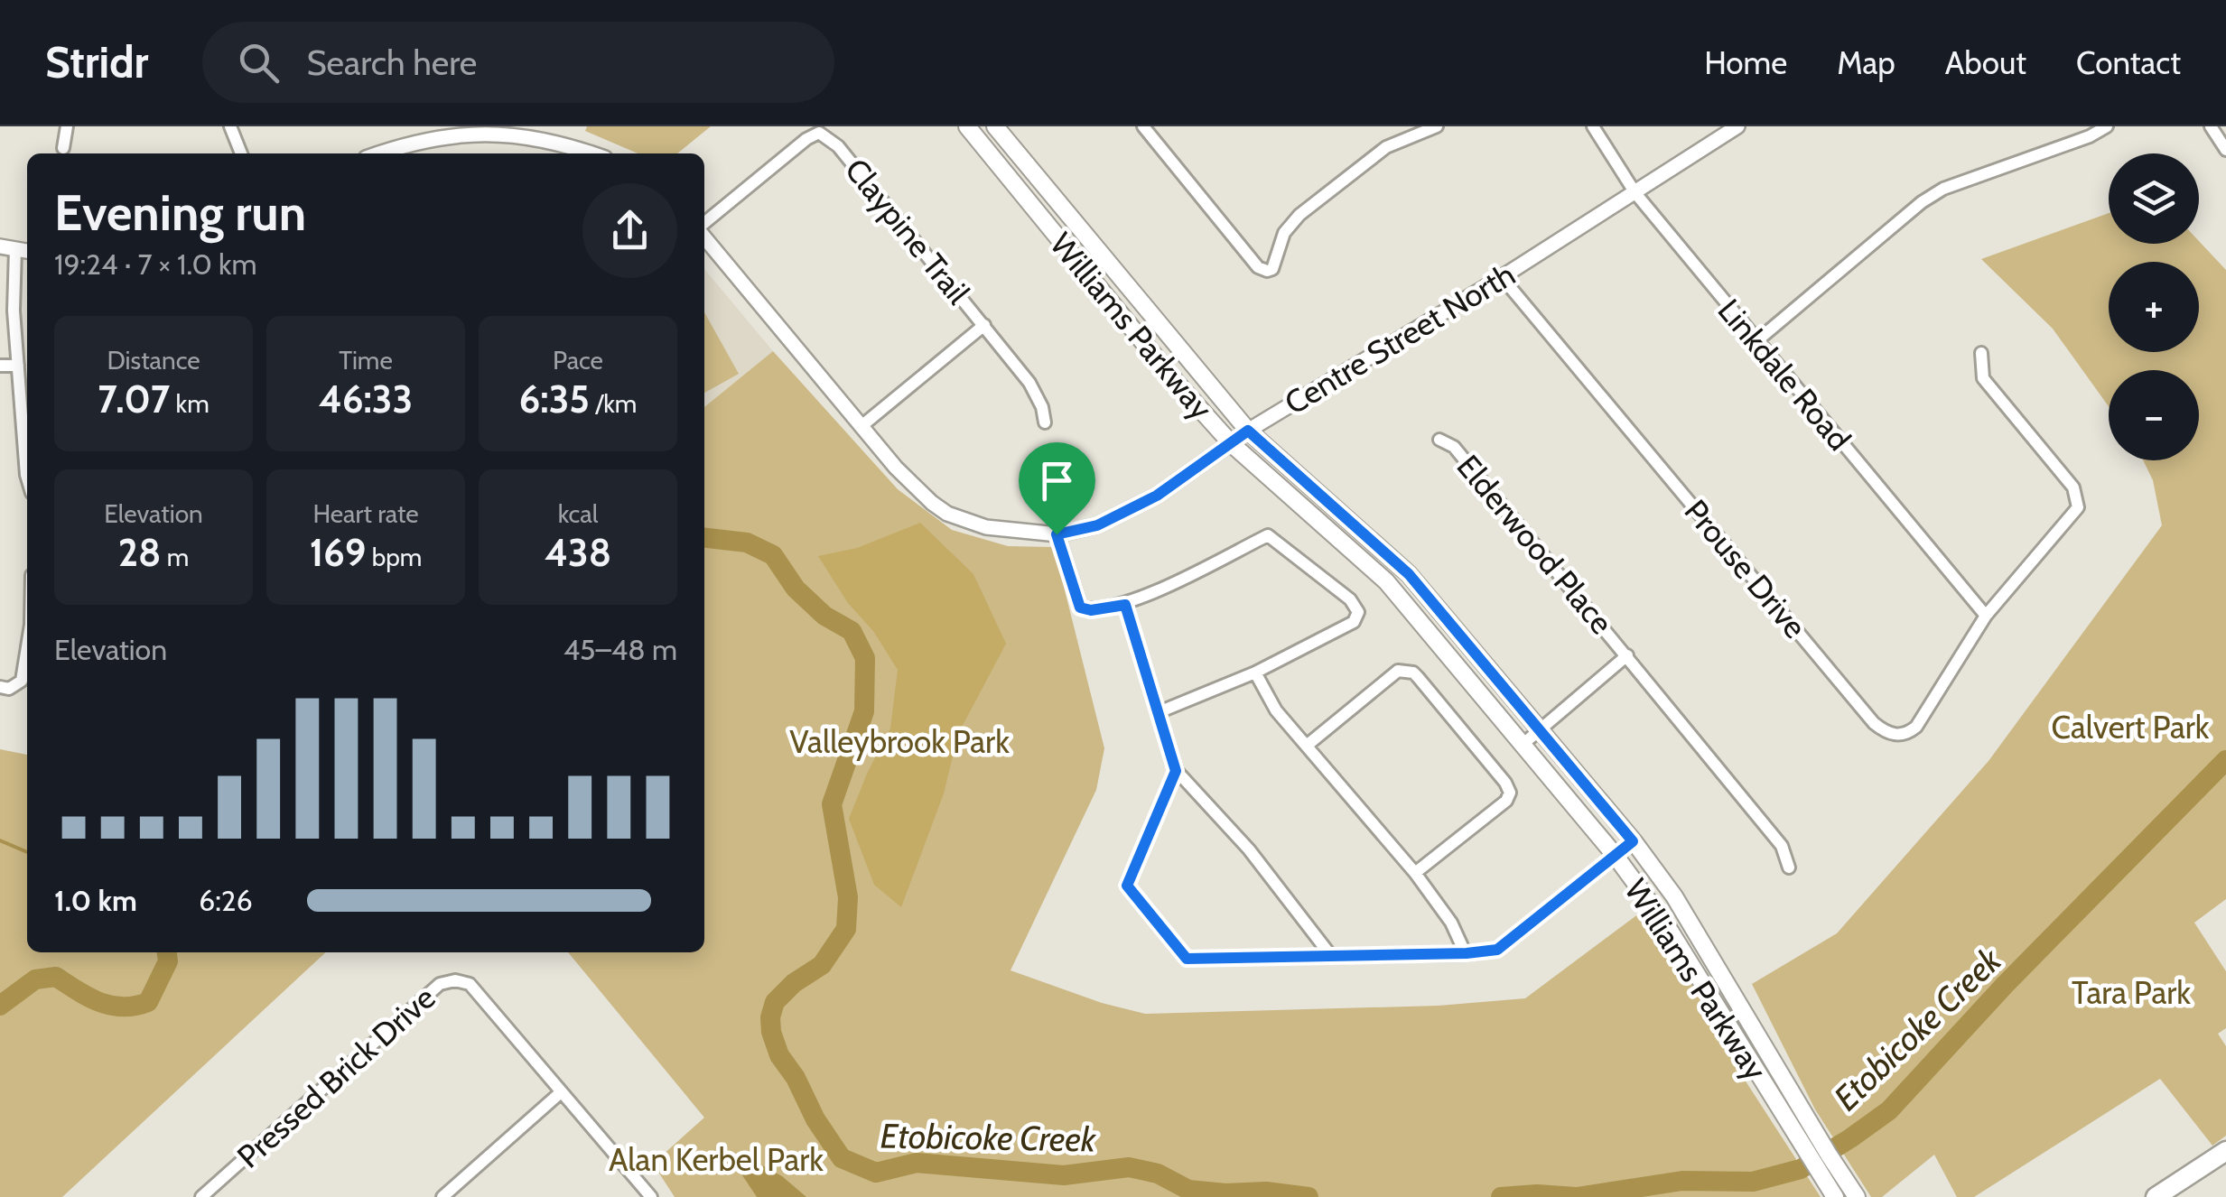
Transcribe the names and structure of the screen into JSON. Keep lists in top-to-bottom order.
{
  "streets": {
    "main road": ["Williams Parkway"],
    "street": [
      "Claypine Trail",
      "Centre Street North",
      "Linkdale Road",
      "Elderwood Place",
      "Prouse Drive",
      "Pressed Brick Drive"
    ]
  },
  "crossings": [
    ["Claypine Trail", "Centre Street North"],
    ["Williams Parkway", "Centre Street North"],
    ["Williams Parkway", "Elderwood Place"],
    ["Centre Street North", "Linkdale Road"],
    ["Centre Street North", "Prouse Drive"],
    ["Linkdale Road", "Prouse Drive"]
  ],
  "water": ["Etobicoke Creek"],
  "parks": [
    "Calvert Park",
    "Valleybrook Park",
    "Tara Park",
    "Alan Kerbel Park"
  ],
  "page": {
    "header": "Stridr",
    "search": "Search here",
    "nav": [
      "Home",
      "Map",
      "About",
      "Contact"
    ],
    "map_buttons": ["+", "−"],
    "heading": ["Evening run", "19:24 · 7 × 1.0 km"],
    "stats": [
      ["Distance", "7.07 km"],
      ["Time", "46:33"],
      ["Pace", "6:35 /km"],
      ["Elevation", "28 m"],
      ["Heart rate", "169 bpm"],
      ["kcal", "438"]
    ],
    "chart": ["Elevation", "45–48 m"],
    "list": [
      {
        "name": "1.0 km",
        "note": "6:26"
      }
    ]
  }
}
